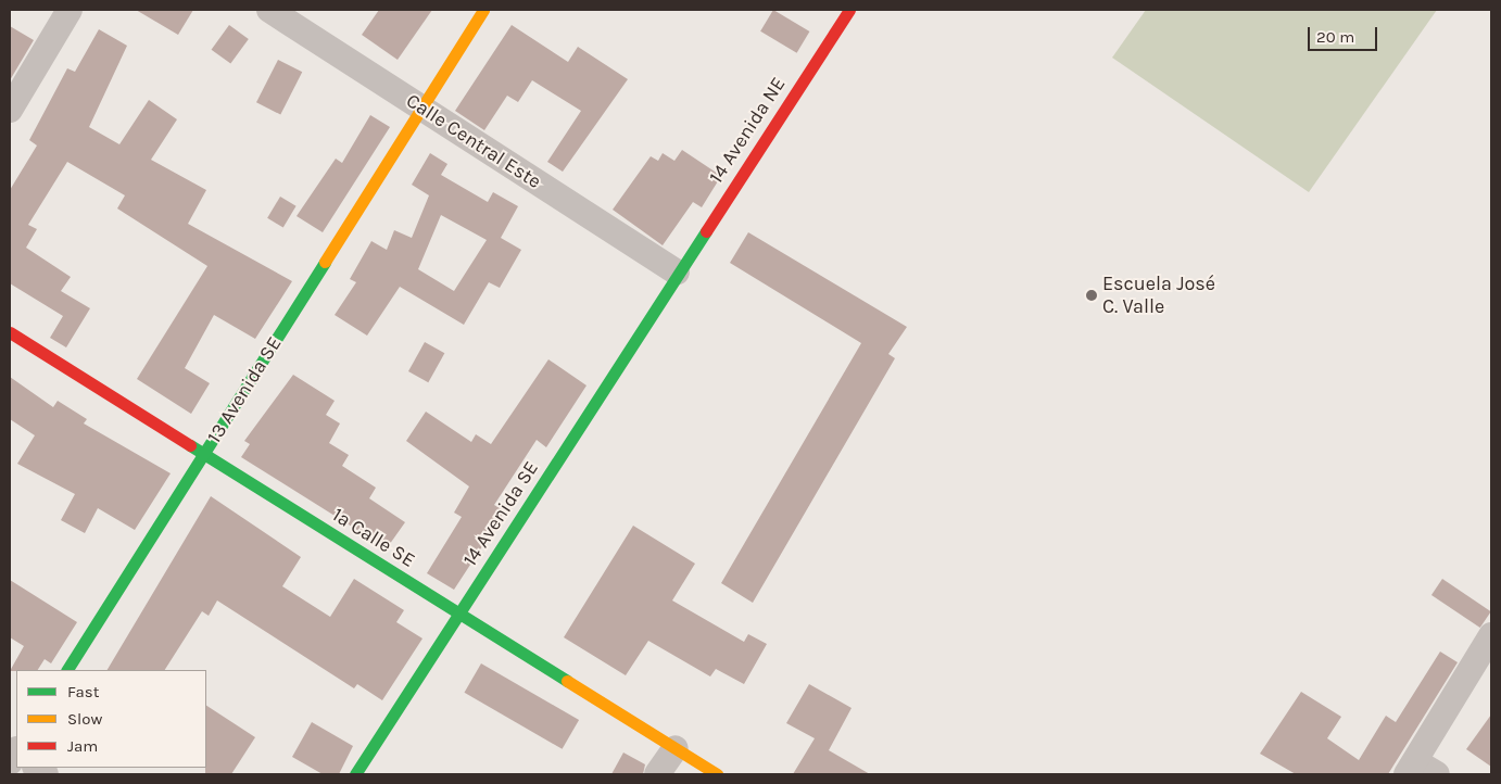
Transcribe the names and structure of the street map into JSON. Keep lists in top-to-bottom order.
{
  "streets": {
    "street": [
      "14 Avenida NE",
      "Calle Central Este",
      "13 Avenida SE",
      "14 Avenida SE",
      "1a Calle SE"
    ]
  },
  "crossings": [
    ["14 Avenida NE", "Calle Central Este"],
    ["14 Avenida NE", "14 Avenida SE"],
    ["Calle Central Este", "13 Avenida SE"],
    ["Calle Central Este", "14 Avenida SE"],
    ["13 Avenida SE", "1a Calle SE"],
    ["14 Avenida SE", "1a Calle SE"]
  ],
  "places": ["Escuela José C. Valle"],
  "legend": ["Fast", "Slow", "Jam"],
  "scale_bar": "20 m"
}
